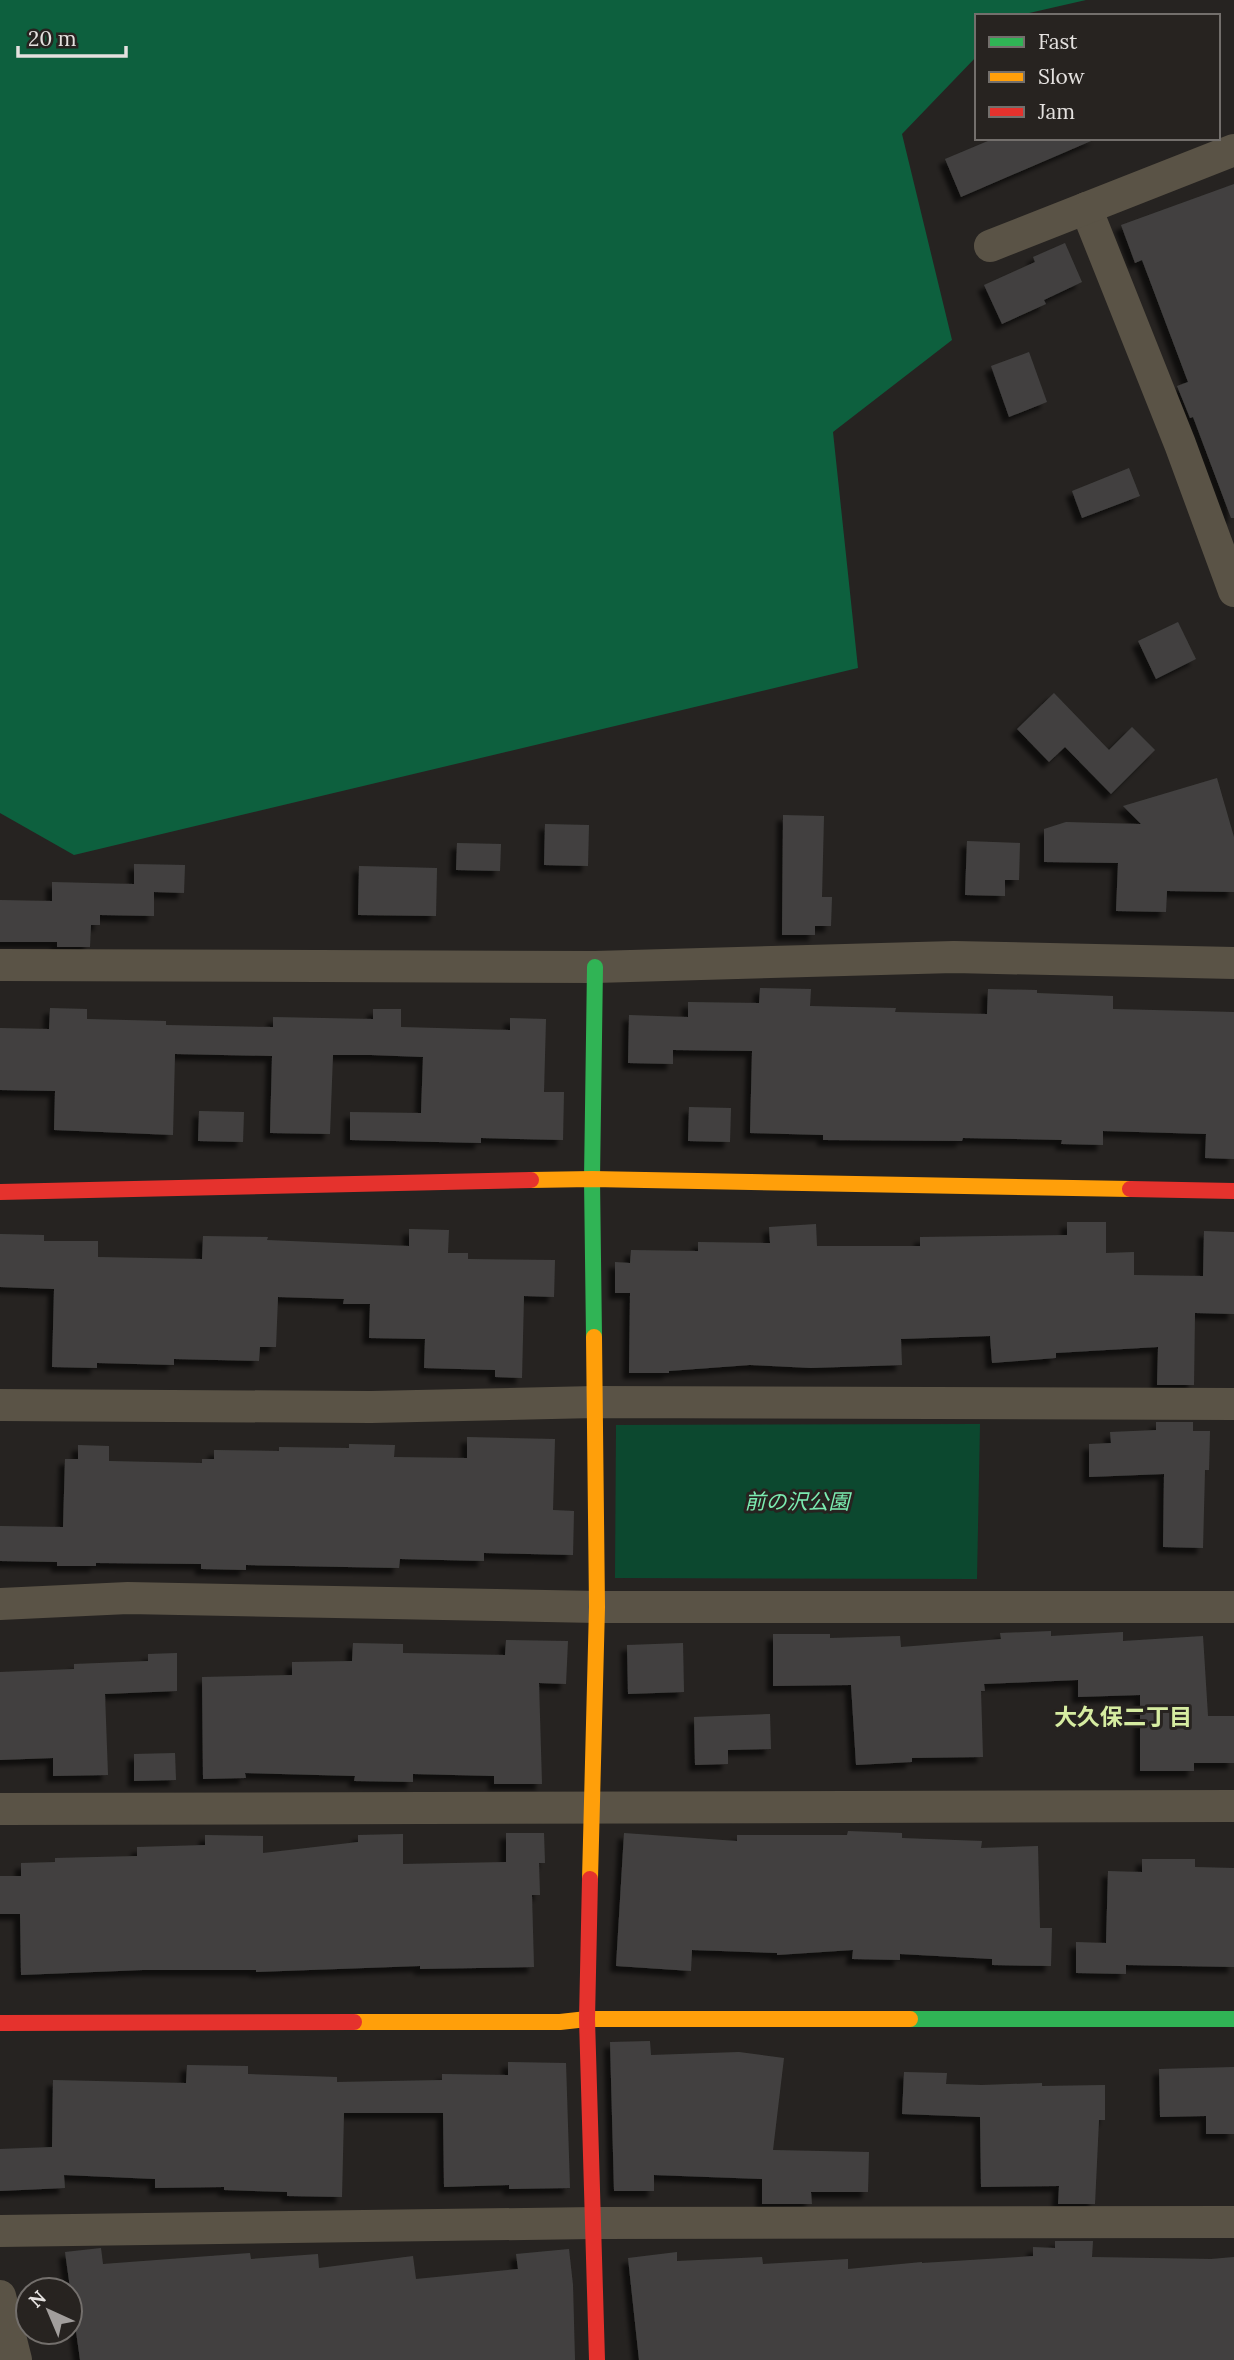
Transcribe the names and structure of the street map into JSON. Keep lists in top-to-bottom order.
{
  "districts": ["大久保二丁目"],
  "parks": ["前の沢公園"],
  "legend": ["Fast", "Slow", "Jam"],
  "scale_bar": "20 m",
  "north": "top left"
}
